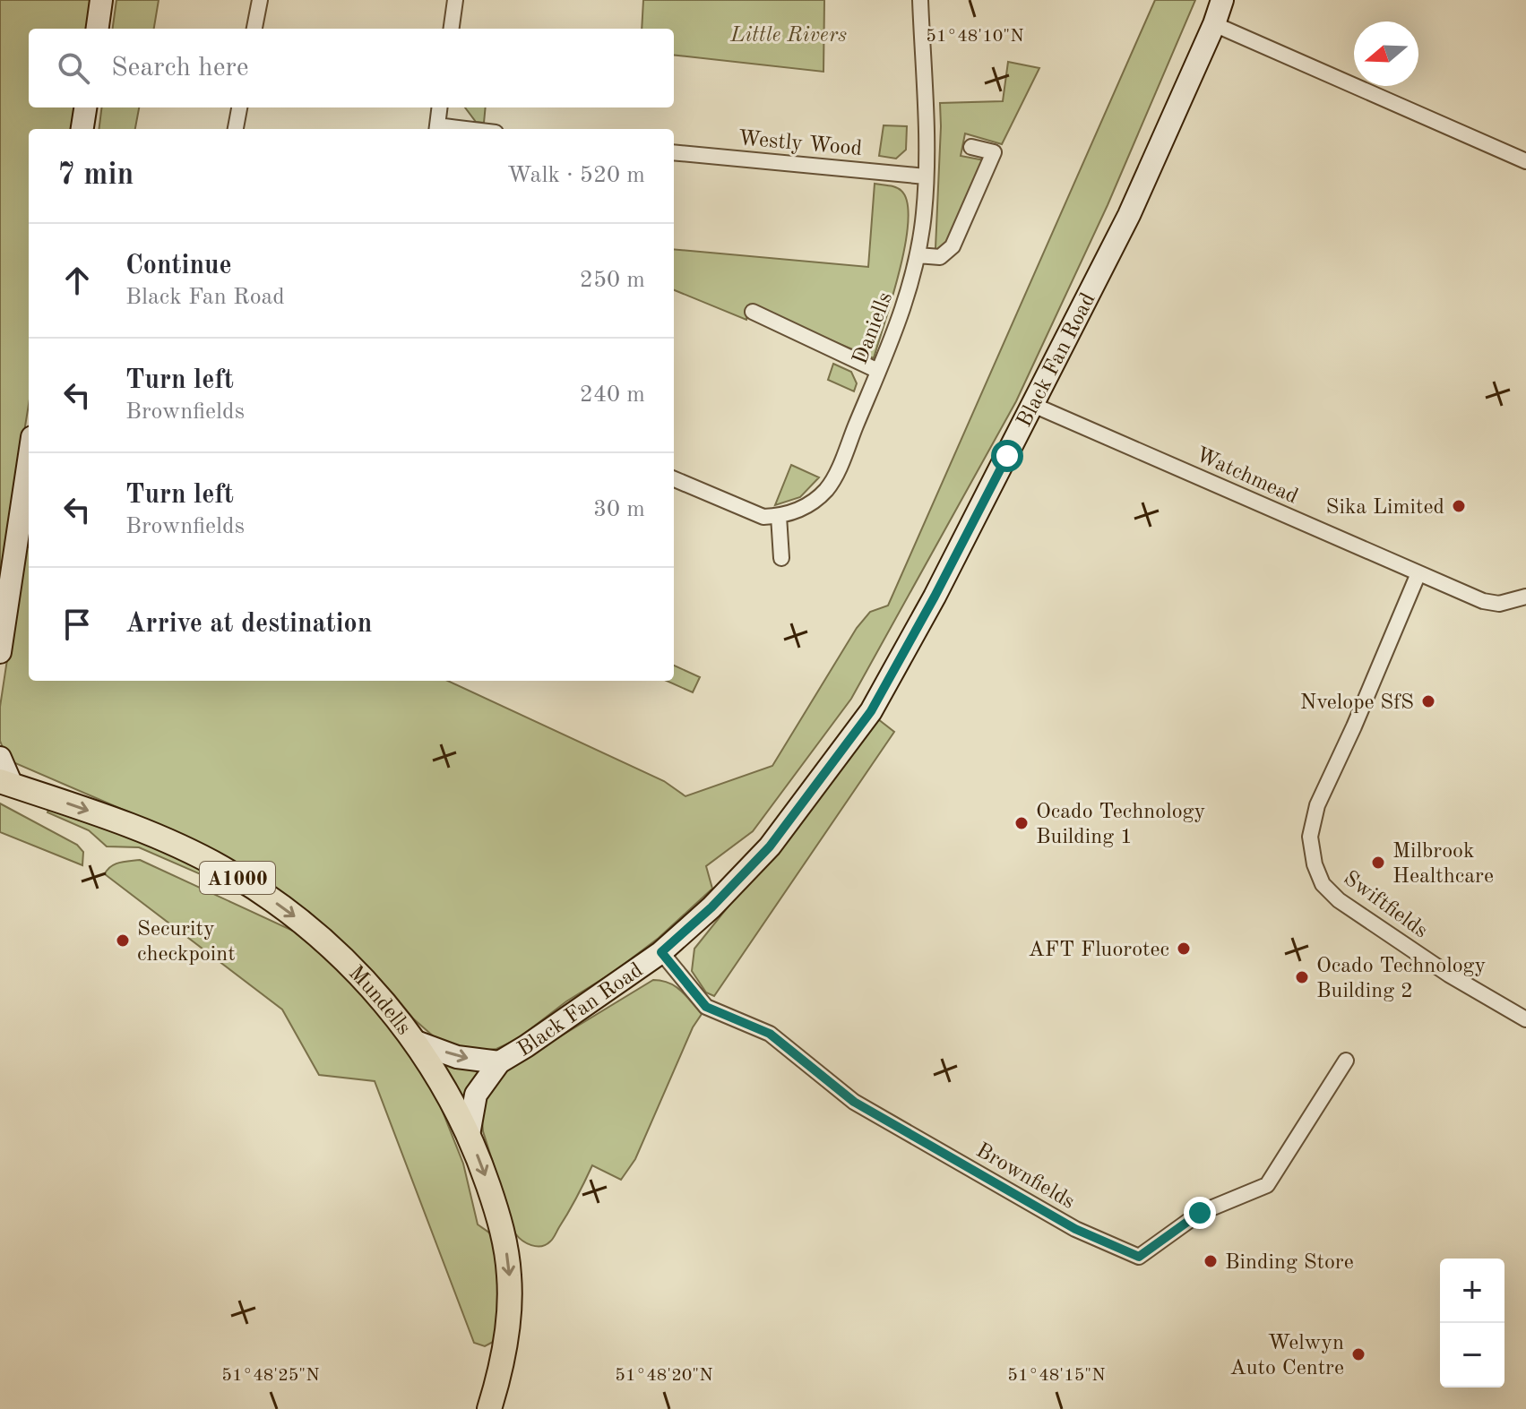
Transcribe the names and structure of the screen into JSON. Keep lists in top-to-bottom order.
{
  "streets": {
    "main road": ["Black Fan Road", "A1000", "Mundells"],
    "street": [
      "Westly Wood",
      "Daniells",
      "Watchmead",
      "Swiftfields",
      "Brownfields"
    ]
  },
  "crossings": [
    ["Westly Wood", "Daniells"],
    ["Black Fan Road", "Watchmead"],
    ["Black Fan Road", "Mundells"],
    ["Black Fan Road", "Brownfields"],
    ["Watchmead", "Swiftfields"]
  ],
  "one_way": ["Mundells"],
  "parks": ["Little Rivers"],
  "places": [
    "Sika Limited",
    "Nvelope SfS",
    "Ocado Technology Building 1",
    "Milbrook Healthcare",
    "Security checkpoint",
    "AFT Fluorotec",
    "Ocado Technology Building 2",
    "Binding Store",
    "Welwyn Auto Centre"
  ],
  "north": "left",
  "page": {
    "search": "Search here",
    "heading": ["7 min", "Walk · 520 m"],
    "list": [
      ["Continue", "Black Fan Road", "250 m"],
      ["Turn left", "Brownfields", "240 m"],
      ["Turn left", "Brownfields", "30 m"],
      "Arrive at destination"
    ],
    "map_buttons": ["+", "−"]
  },
  "coordinates": [
    "51°48'10\"N",
    "51°48'25\"N",
    "51°48'20\"N",
    "51°48'15\"N"
  ]
}
